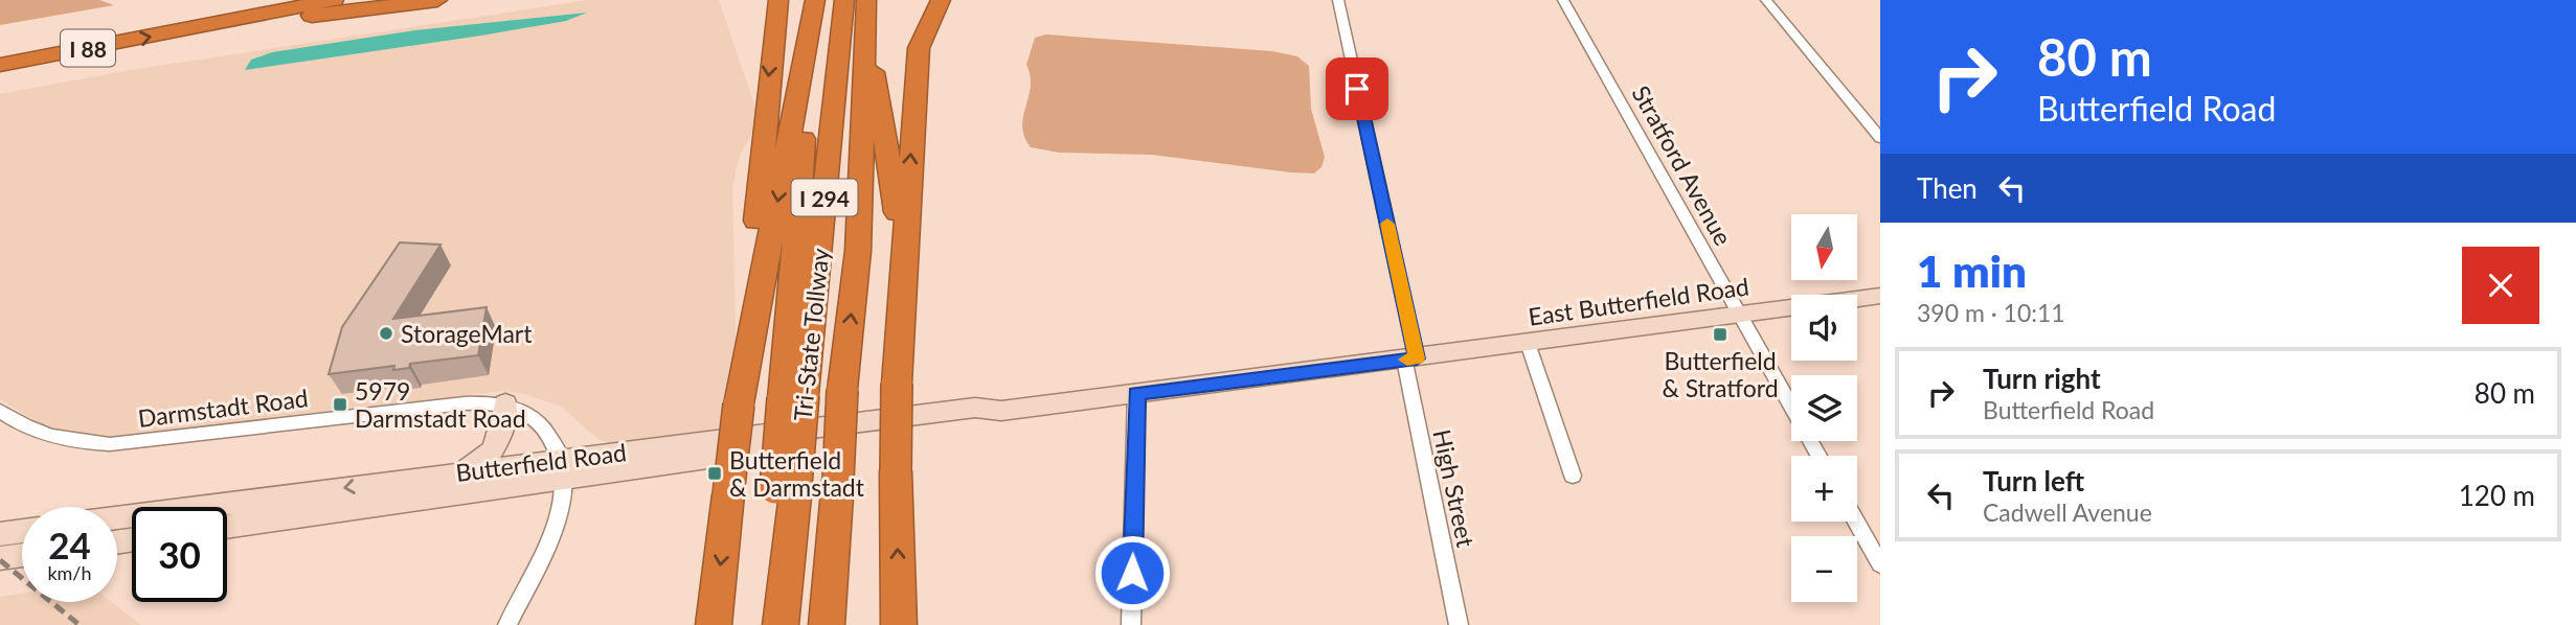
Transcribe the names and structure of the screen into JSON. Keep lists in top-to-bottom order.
{
  "streets": {
    "highway": ["I 88", "I 294", "Tri-State Tollway"],
    "main road": ["East Butterfield Road", "Butterfield Road"],
    "street": ["Stratford Avenue", "Darmstadt Road", "High Street"]
  },
  "crossings": [
    ["Stratford Avenue", "East Butterfield Road"],
    ["East Butterfield Road", "Butterfield Road"],
    ["East Butterfield Road", "High Street"],
    ["Darmstadt Road", "Butterfield Road"],
    ["Butterfield Road", "High Street"]
  ],
  "places": {
    "other": ["StorageMart"],
    "transit": ["Butterfield & Stratford", "5979 Darmstadt Road", "Butterfield & Darmstadt"]
  },
  "north": "bottom",
  "page": {
    "turn": ["80 m", "Butterfield Road"],
    "then": "Then",
    "map_buttons": ["+", "−"],
    "heading": ["1 min", "390 m · 10:11"],
    "list": [
      {
        "name": "Turn right",
        "note": "Butterfield Road",
        "value": "80 m"
      },
      {
        "name": "Turn left",
        "note": "Cadwell Avenue",
        "value": "120 m"
      }
    ],
    "speed": "24 km/h",
    "limit": "30"
  }
}
